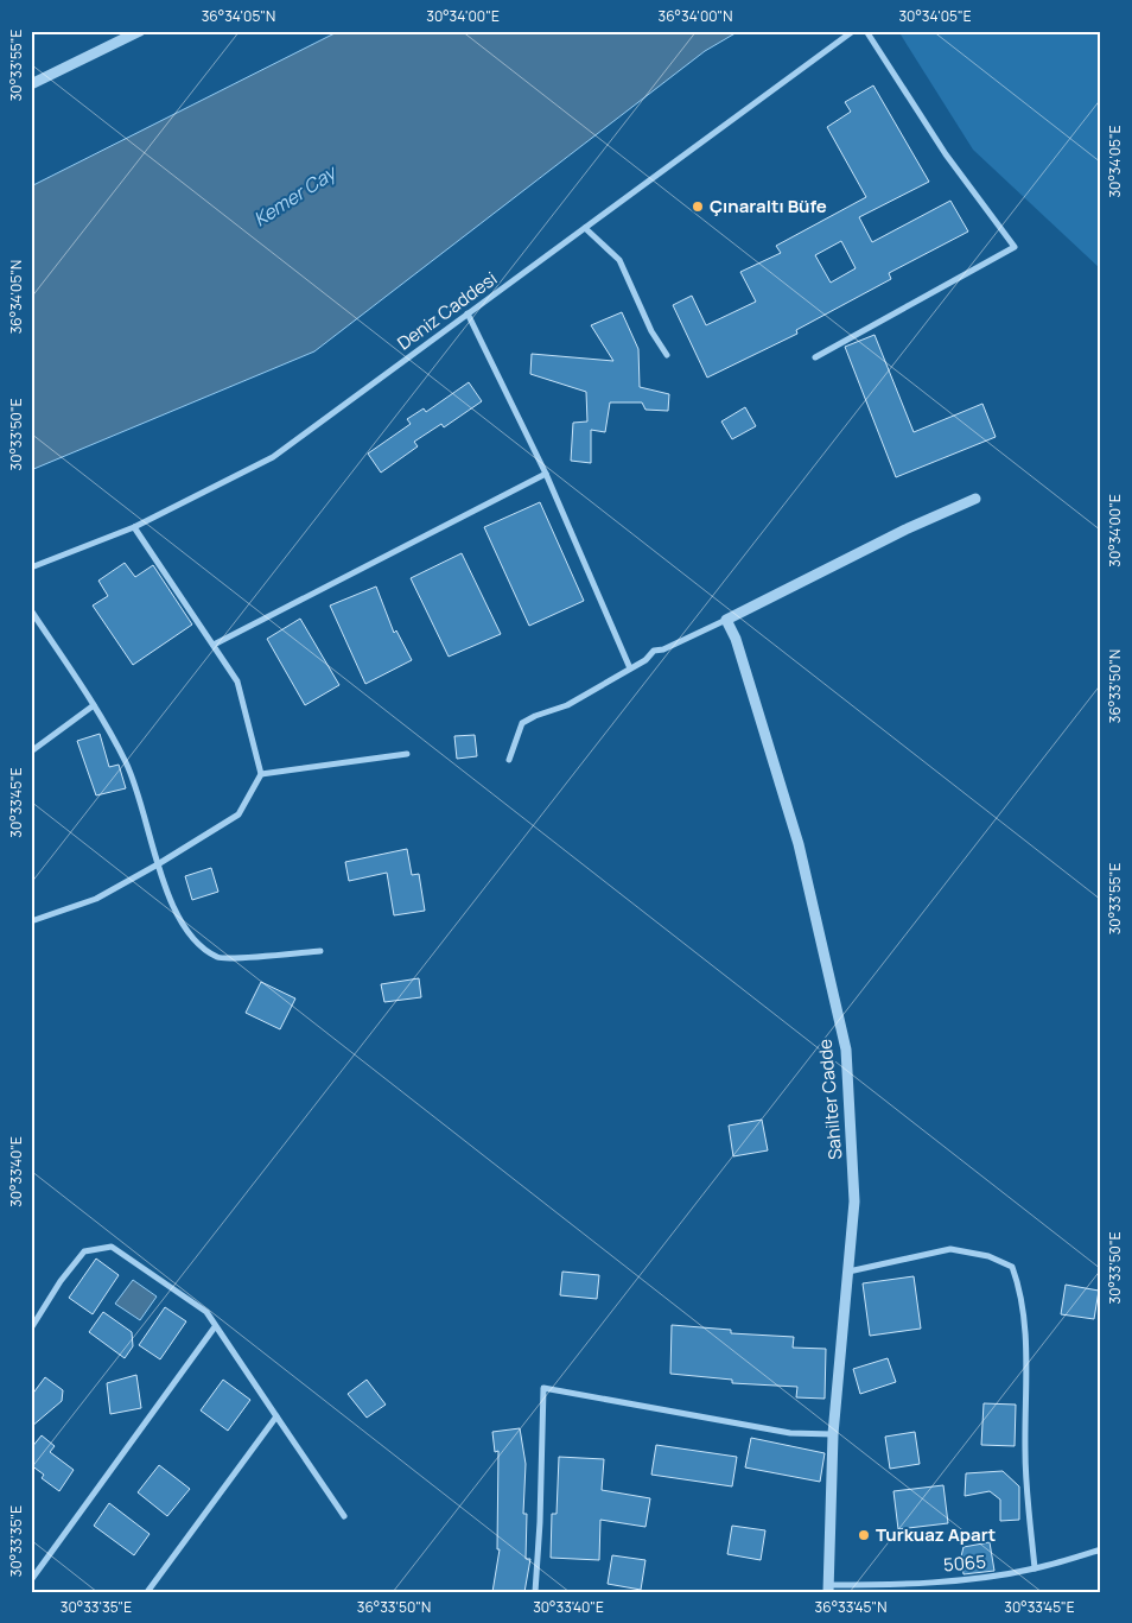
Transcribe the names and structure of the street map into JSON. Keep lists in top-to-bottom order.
{
  "streets": {
    "street": ["Deniz Caddesi", "Sahilter Cadde", "5065"]
  },
  "crossings": [
    ["Sahilter Cadde", "5065"]
  ],
  "water": ["Kemer Cay"],
  "places": ["Çınaraltı Büfe", "Turkuaz Apart"],
  "coordinates": [
    "36°34'05\"N",
    "30°34'00\"E",
    "36°34'00\"N",
    "30°34'05\"E",
    "30°33'55\"E",
    "30°33'50\"E",
    "36°33'50\"N",
    "30°33'45\"E",
    "30°33'40\"E",
    "30°33'35\"E",
    "36°33'45\"N"
  ]
}
